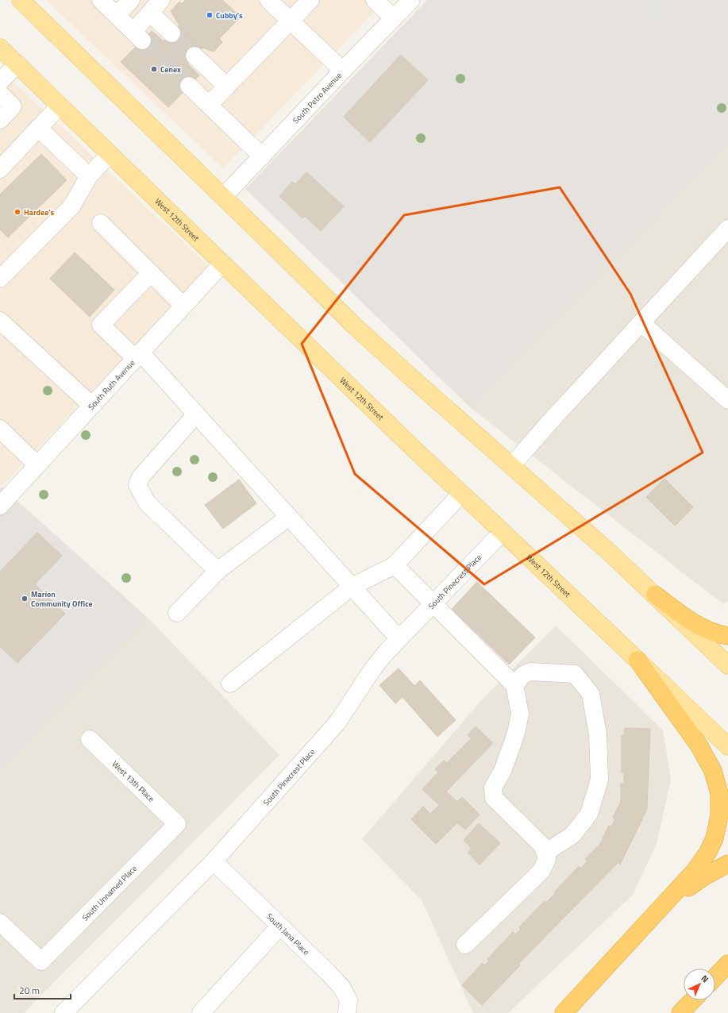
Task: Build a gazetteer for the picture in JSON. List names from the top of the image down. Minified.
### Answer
{"streets":{"main road":["West 12th Street"],"street":["South Petro Avenue","South Ruth Avenue","South Pinecrest Place","West 13th Place","South Unnamed Place","South Jana Place"]},"crossings":[["West 12th Street","South Ruth Avenue"],["West 12th Street","South Pinecrest Place"],["South Pinecrest Place","South Jana Place"],["West 13th Place","South Unnamed Place"]],"places":["Cubby's","Cenex","Hardee's","Marion Community Office"],"scale_bar":"20 m","north":"top right"}
